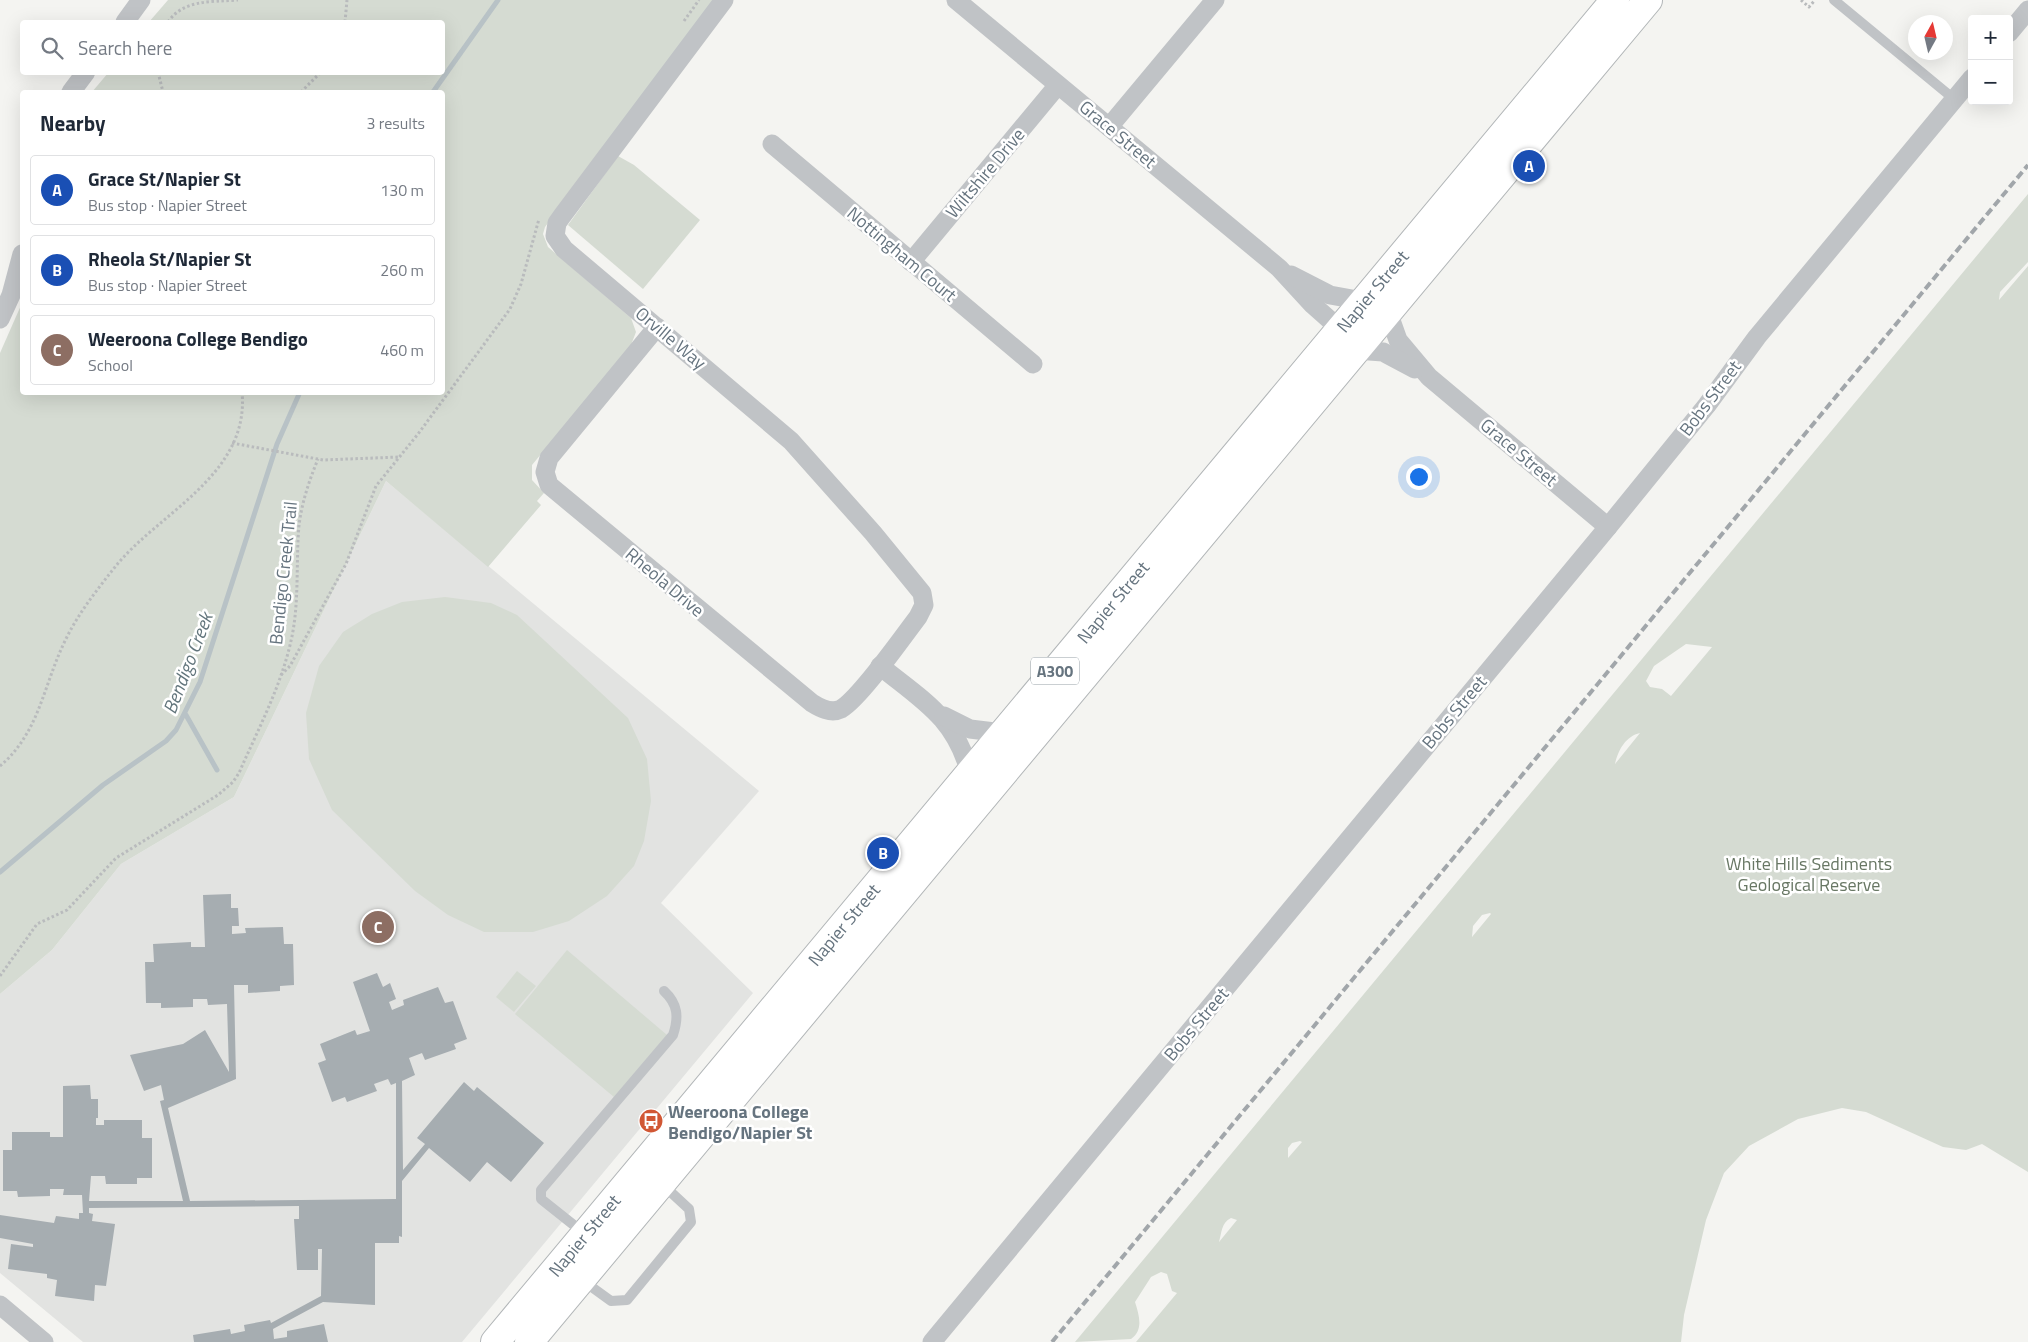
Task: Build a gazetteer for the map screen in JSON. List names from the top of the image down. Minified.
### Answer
{"streets":{"highway":["Napier Street","A300"],"street":["Grace Street","Wiltshire Drive","Nottingham Court","Orville Way","Bobs Street","Rheola Drive"],"path":["Bendigo Creek Trail"]},"crossings":[["Grace Street","Wiltshire Drive"],["Grace Street","Napier Street"],["Grace Street","Bobs Street"],["Wiltshire Drive","Nottingham Court"],["Orville Way","Rheola Drive"]],"water":["Bendigo Creek"],"parks":["White Hills Sediments Geological Reserve"],"places":{"bus stop":["Weeroona College Bendigo/Napier St"]},"north":"top","page":{"map_buttons":["+","−"],"search":"Search here","heading":["Nearby","3 results"],"pins":["A","B","C"],"list":[{"mark":"A","name":"Grace St/Napier St","note":"Bus stop · Napier Street","value":"130 m"},{"mark":"B","name":"Rheola St/Napier St","note":"Bus stop · Napier Street","value":"260 m"},{"mark":"C","name":"Weeroona College Bendigo","note":"School","value":"460 m"}]}}
